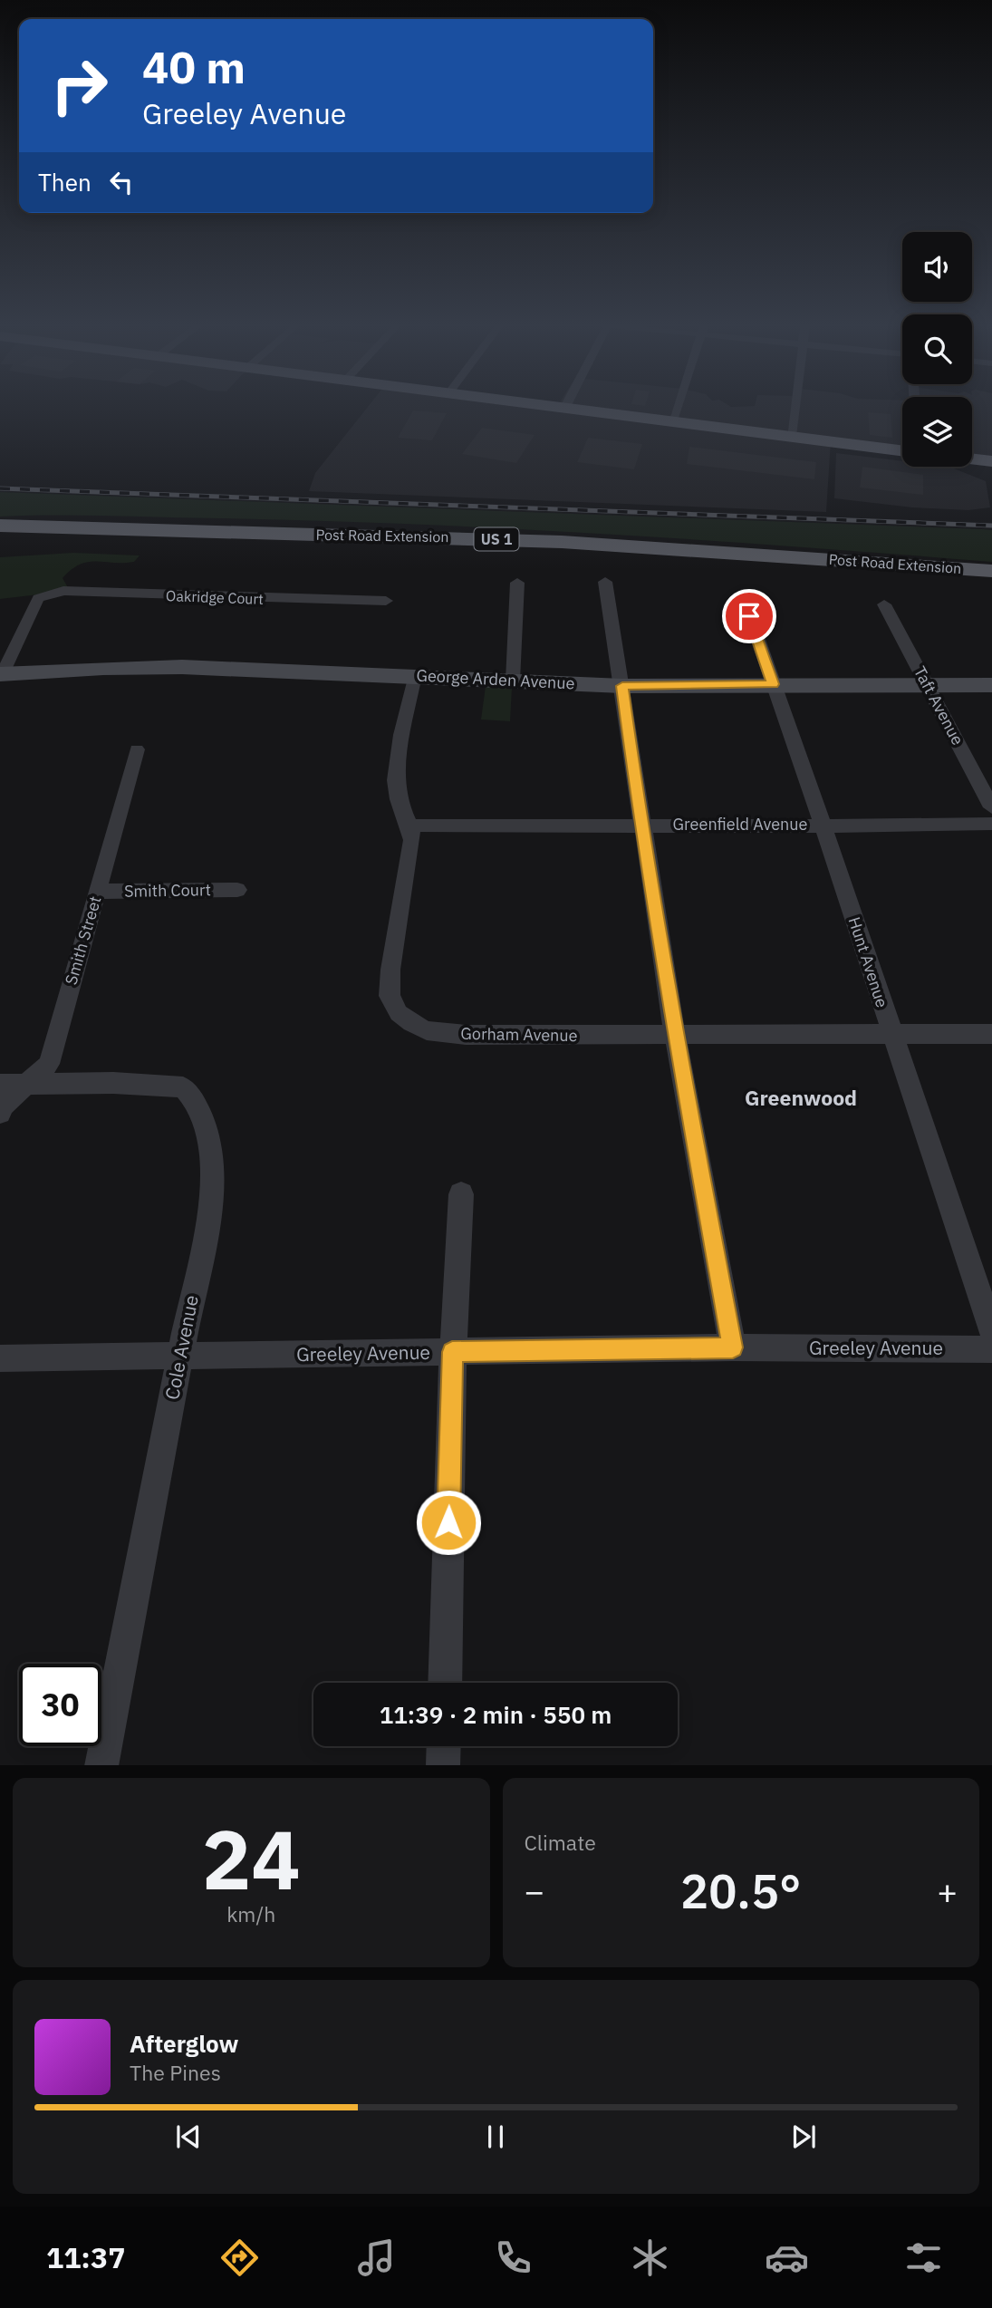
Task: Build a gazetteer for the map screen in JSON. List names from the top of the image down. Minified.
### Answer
{"streets":{"main road":["Post Road Extension","US 1"],"street":["Oakridge Court","George Arden Avenue","Taft Avenue","Greenfield Avenue","Smith Court","Smith Street","Hunt Avenue","Gorham Avenue","Cole Avenue","Greeley Avenue"]},"crossings":[["Oakridge Court","George Arden Avenue"],["George Arden Avenue","Taft Avenue"],["George Arden Avenue","Hunt Avenue"],["George Arden Avenue","Gorham Avenue"],["Greenfield Avenue","Hunt Avenue"],["Greenfield Avenue","Gorham Avenue"],["Smith Court","Smith Street"],["Smith Street","Cole Avenue"],["Hunt Avenue","Gorham Avenue"],["Cole Avenue","Greeley Avenue"]],"districts":["Greenwood"],"page":{"turn":["40 m","Greeley Avenue"],"then":"Then","limit":"30","trip":"11:39 · 2 min · 550 m","tile":[["24","km/h"],"Climate"],"heat":["−","20.5°","+"],"song":["Afterglow","The Pines"],"tabs":"11:37"}}
